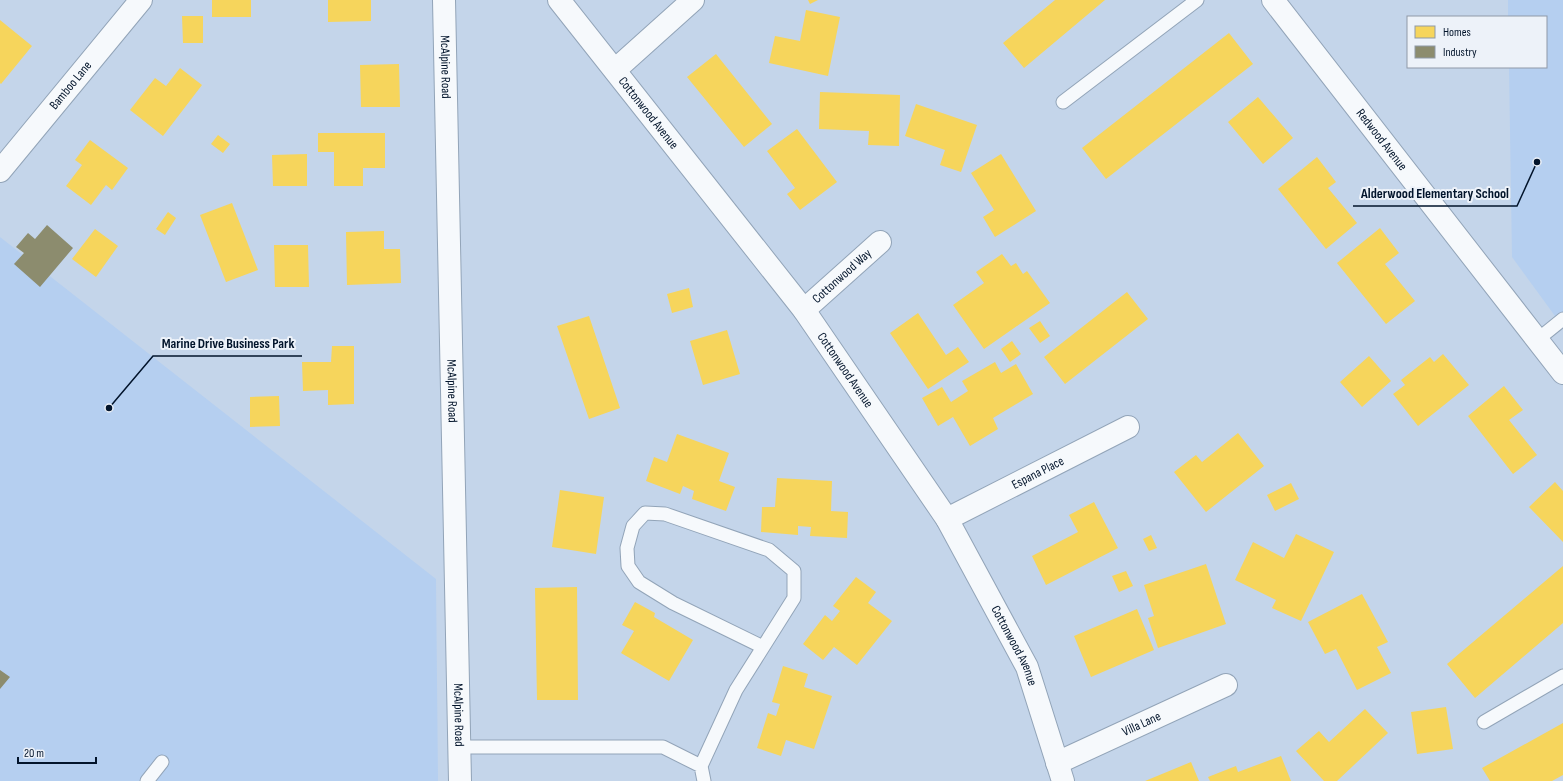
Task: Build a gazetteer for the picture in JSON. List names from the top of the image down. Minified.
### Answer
{"streets":{"street":["McAlpine Road","Bamboo Lane","Cottonwood Avenue","Redwood Avenue","Cottonwood Way","Espana Place","Villa Lane"]},"crossings":[["Cottonwood Avenue","Cottonwood Way"],["Cottonwood Avenue","Espana Place"],["Cottonwood Avenue","Villa Lane"]],"places":["Alderwood Elementary School","Marine Drive Business Park"],"legend":["Homes","Industry"],"scale_bar":"20 m"}
